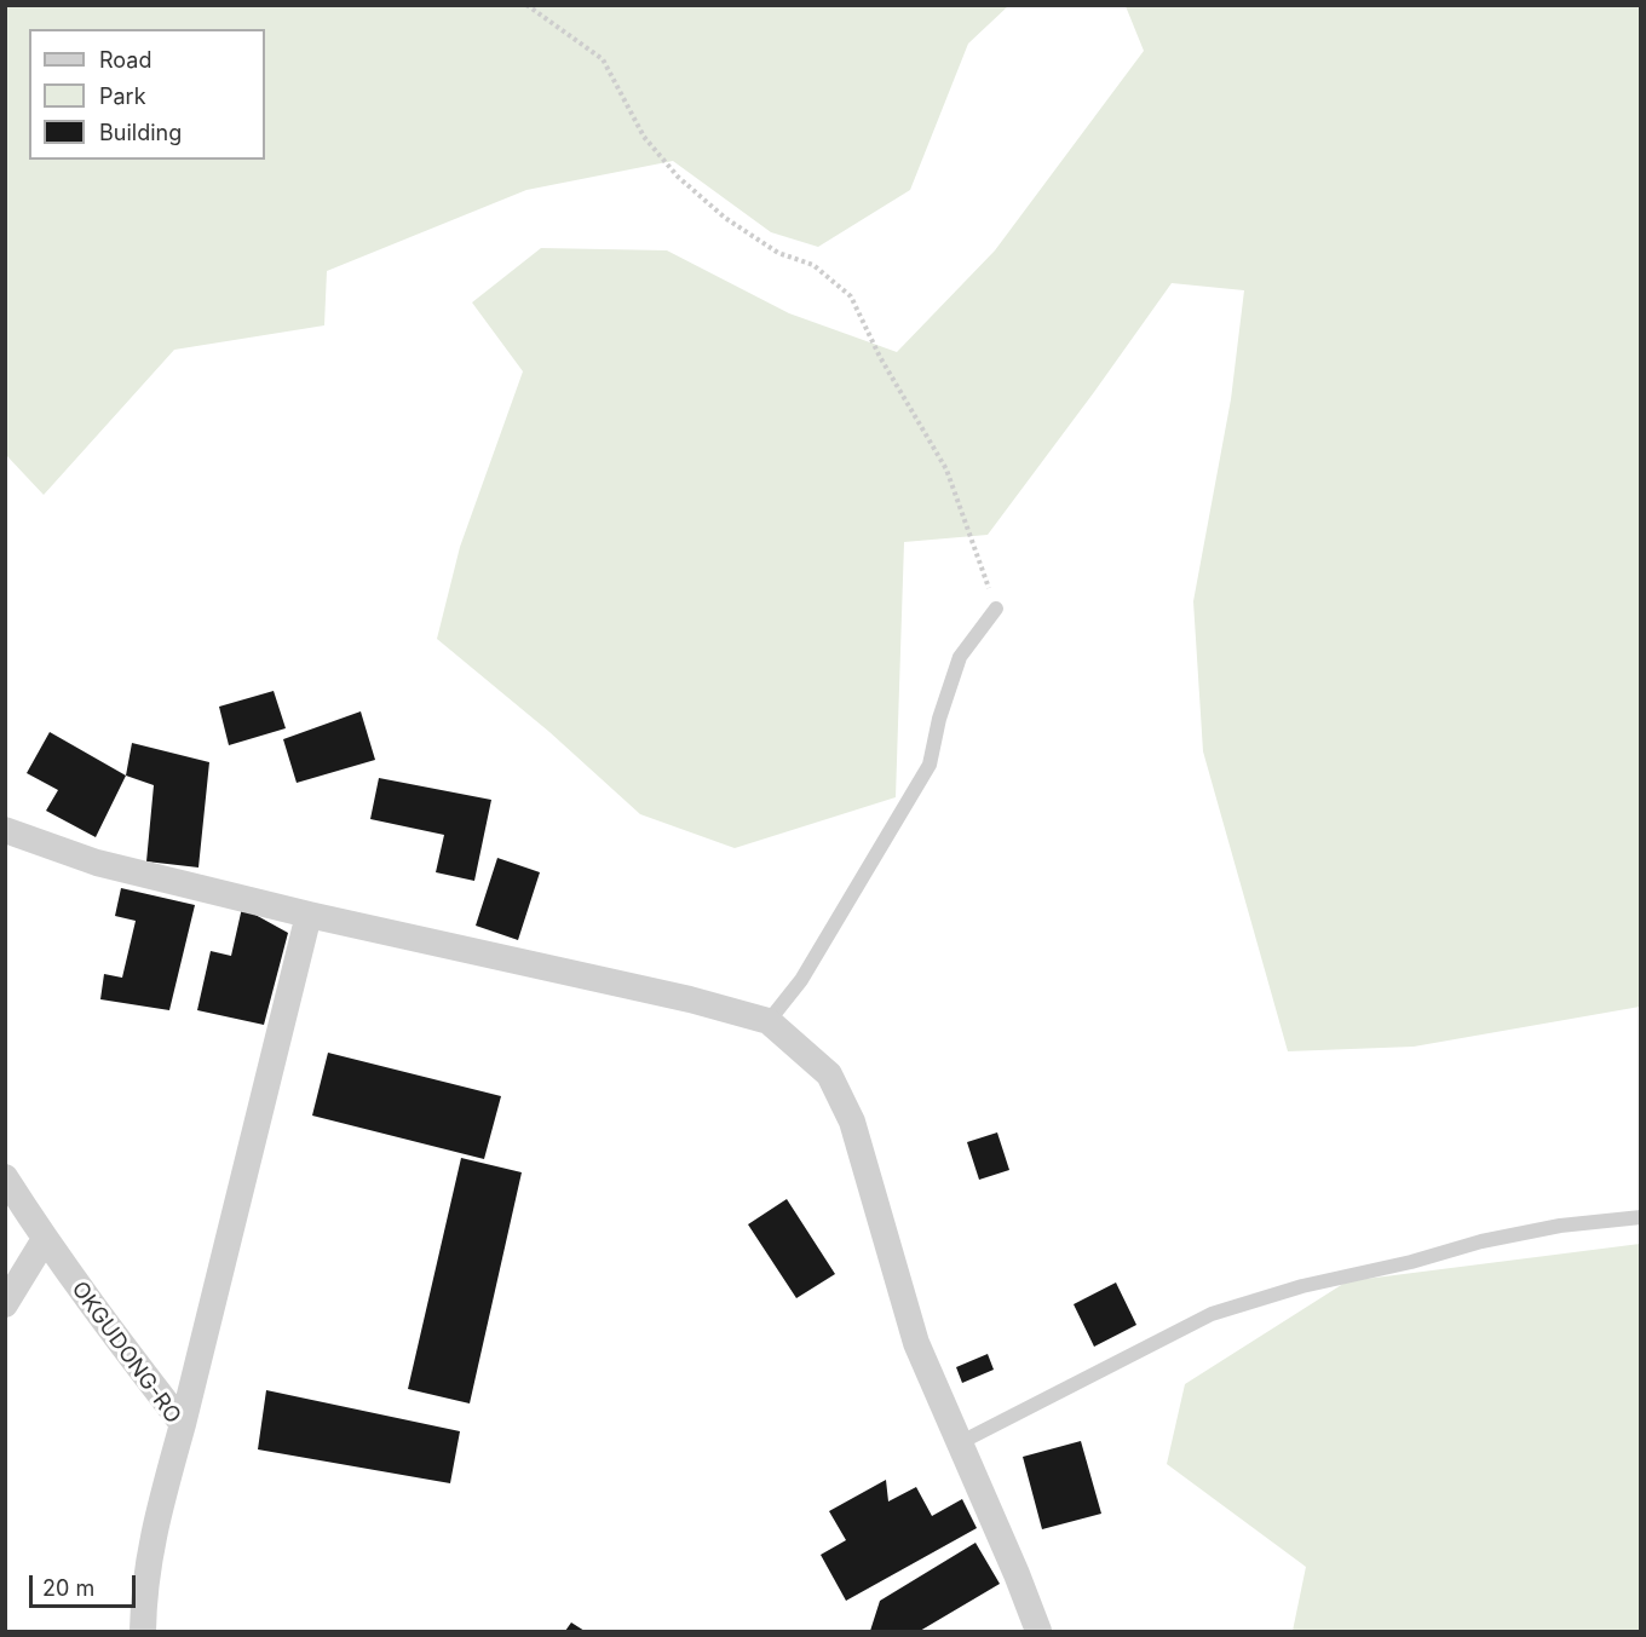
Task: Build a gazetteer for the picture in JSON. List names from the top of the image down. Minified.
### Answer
{"streets":{"street":["OKGUDONG-RO"]},"legend":["Road","Park","Building"],"scale_bar":"20 m"}
